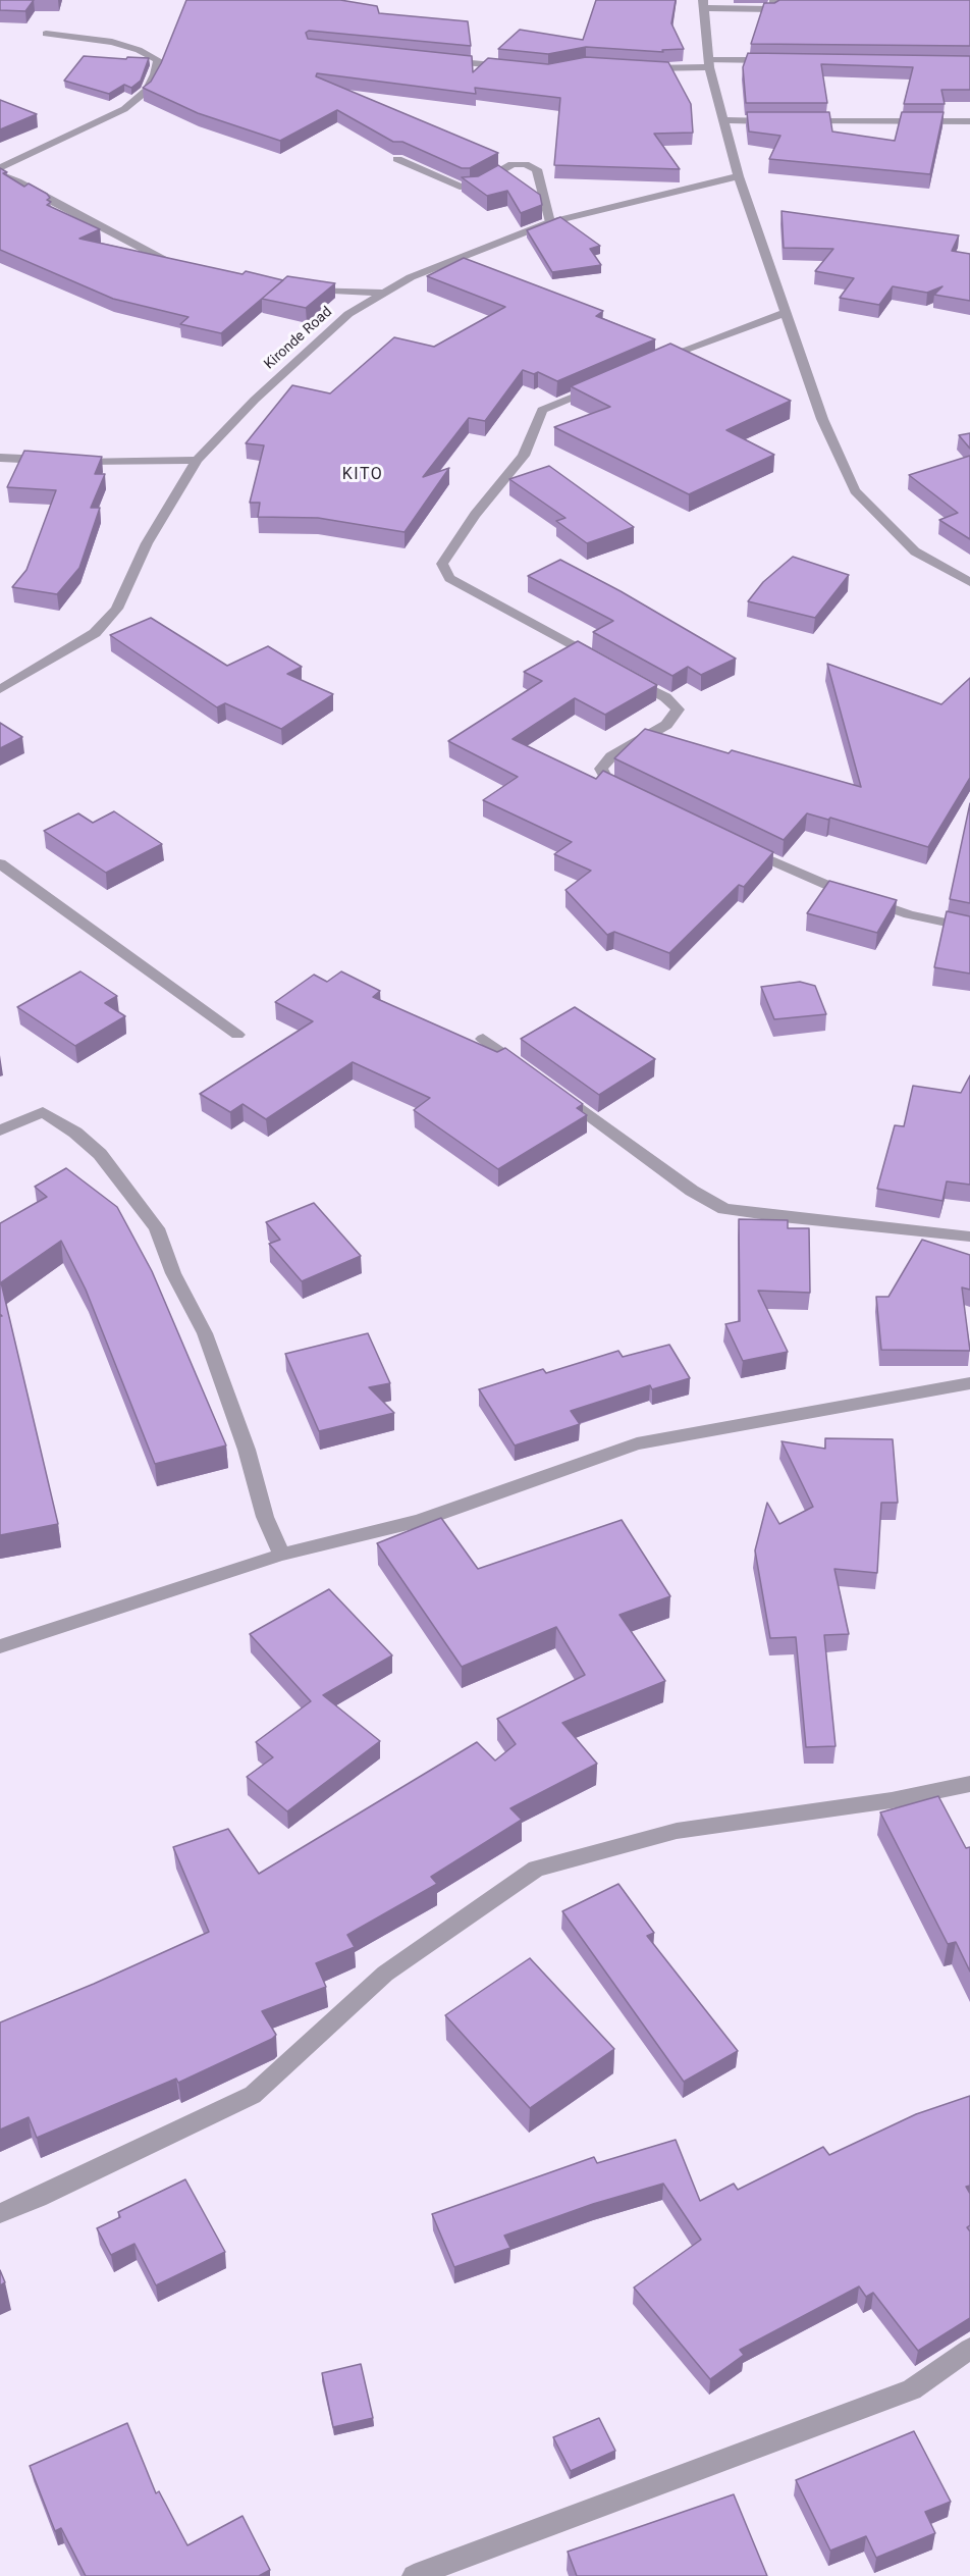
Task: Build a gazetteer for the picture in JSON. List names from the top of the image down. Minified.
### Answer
{"streets":{"street":["Kironde Road"]},"districts":["KITO"]}
